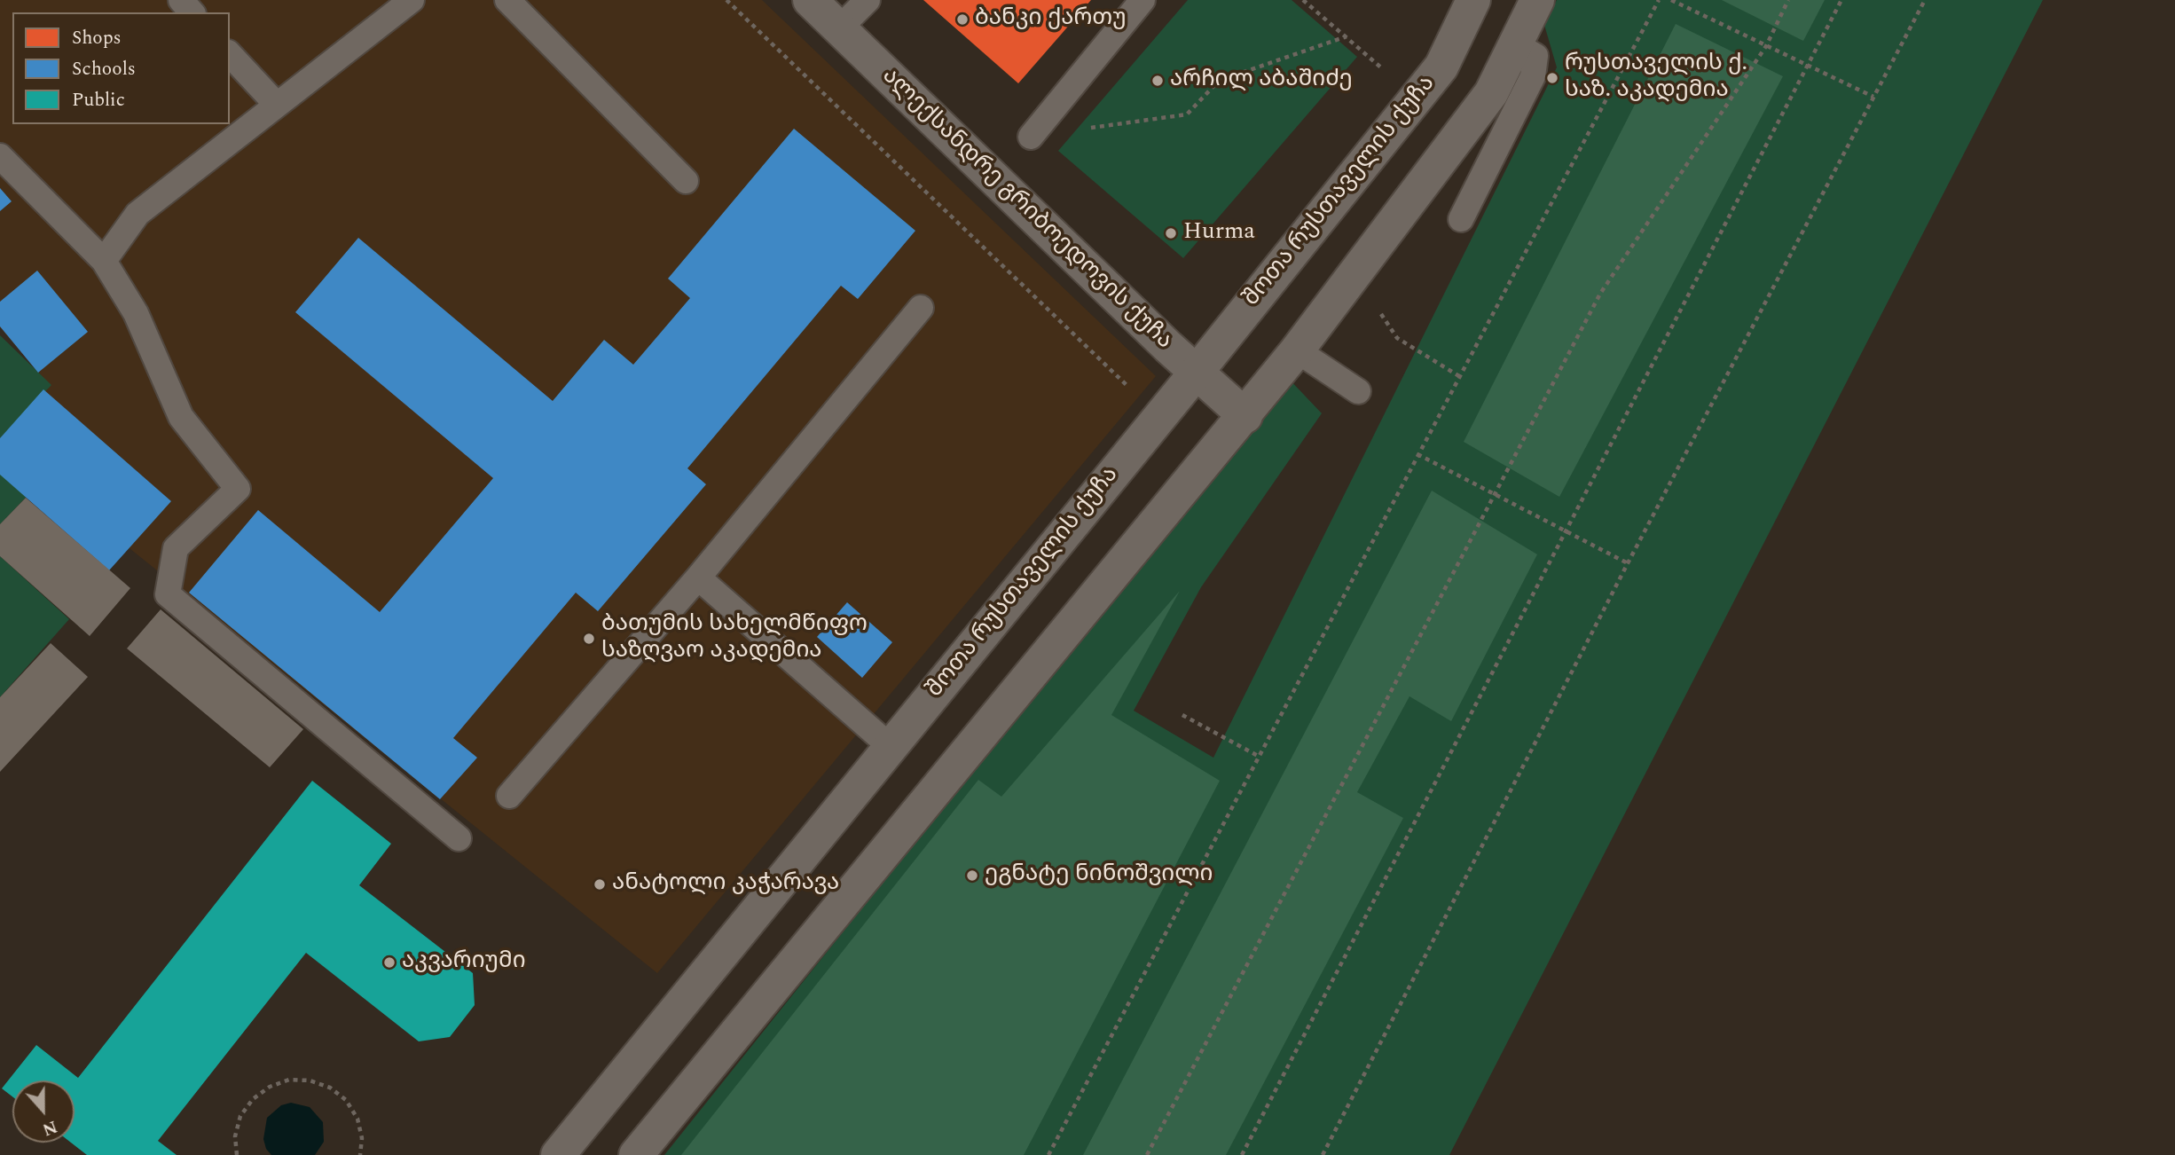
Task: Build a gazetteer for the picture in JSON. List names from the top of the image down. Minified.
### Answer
{"streets":{"main road":["შოთა რუსთაველის ქუჩა","ალექსანდრე გრიბოედოვის ქუჩა"]},"crossings":[["შოთა რუსთაველის ქუჩა","ალექსანდრე გრიბოედოვის ქუჩა"]],"places":["ბანკი ქართუ","რუსთაველის ქ. საზ. აკადემია","არჩილ აბაშიძე","Hurma","ბათუმის სახელმწიფო საზღვაო აკადემია","ეგნატე ნინოშვილი","ანატოლი კაჭარავა","აკვარიუმი"],"legend":["Shops","Schools","Public"],"north":"bottom"}
